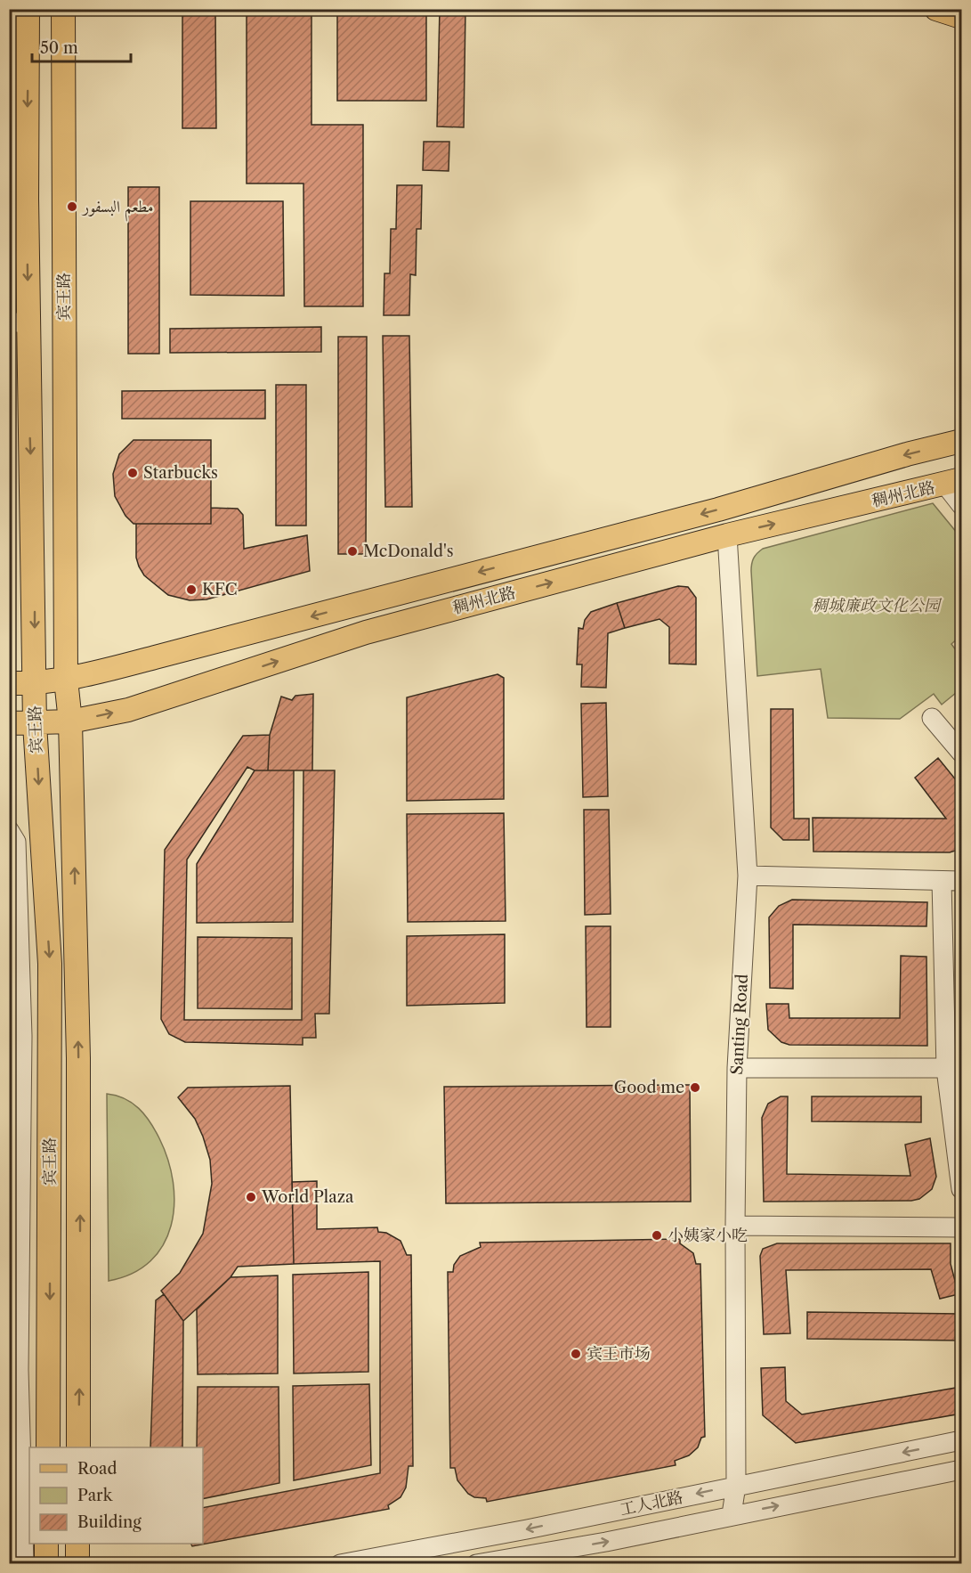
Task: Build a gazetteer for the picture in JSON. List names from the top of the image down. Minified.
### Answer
{"streets":{"main road":["宾王路","稠州北路"],"street":["Santing Road","工人北路"]},"crossings":[["宾王路","稠州北路"],["稠州北路","Santing Road"],["Santing Road","工人北路"]],"parks":["稠城廉政文化公园"],"places":["مطعم البسفور","Starbucks","McDonald's","KFC","Good me","World Plaza","小姨家小吃","宾王市场"],"legend":["Road","Park","Building"],"scale_bar":"50 m"}
